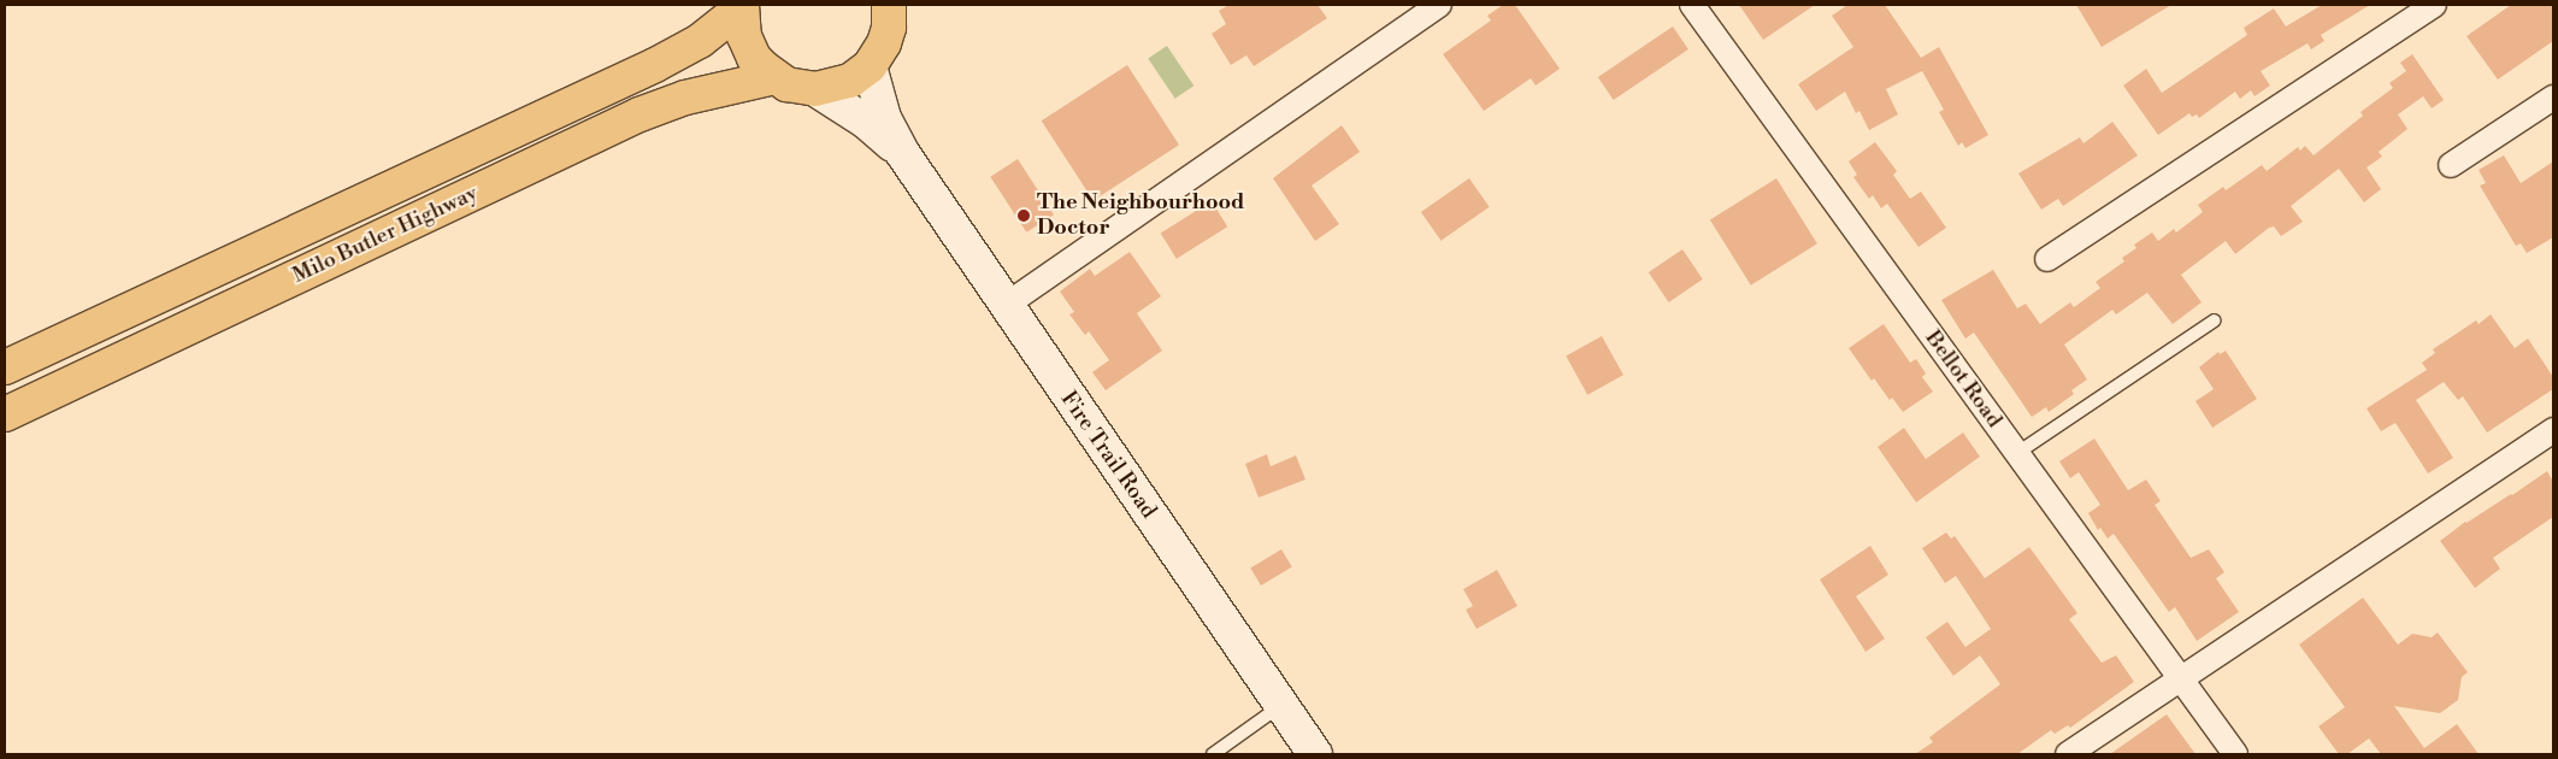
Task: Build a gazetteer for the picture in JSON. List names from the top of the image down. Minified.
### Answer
{"streets":{"main road":["Milo Butler Highway","Fire Trail Road"],"street":["Bellot Road"]},"places":["The Neighbourhood Doctor"]}
